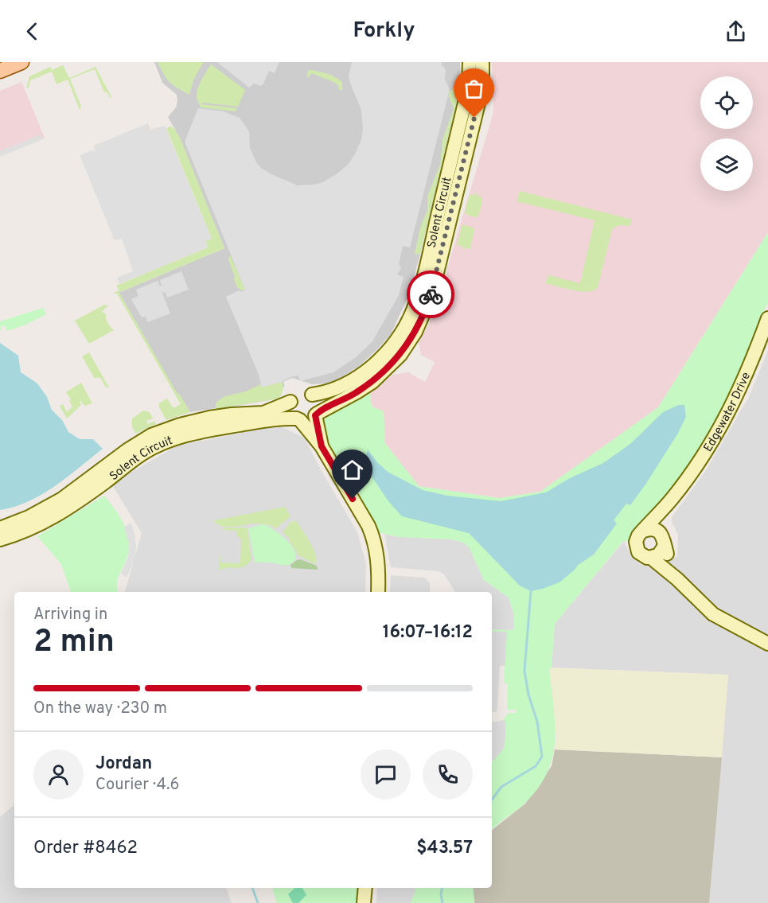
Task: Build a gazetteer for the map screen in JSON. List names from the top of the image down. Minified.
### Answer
{"streets":{"street":["Solent Circuit","Edgewater Drive"]},"page":{"header":"Forkly","heading":["2 min","Arriving in","16:07–16:12"],"panel":["Jordan","Courier · 4.6","Order #8462","$43.57"],"bar":"On the way · 230 m"}}
